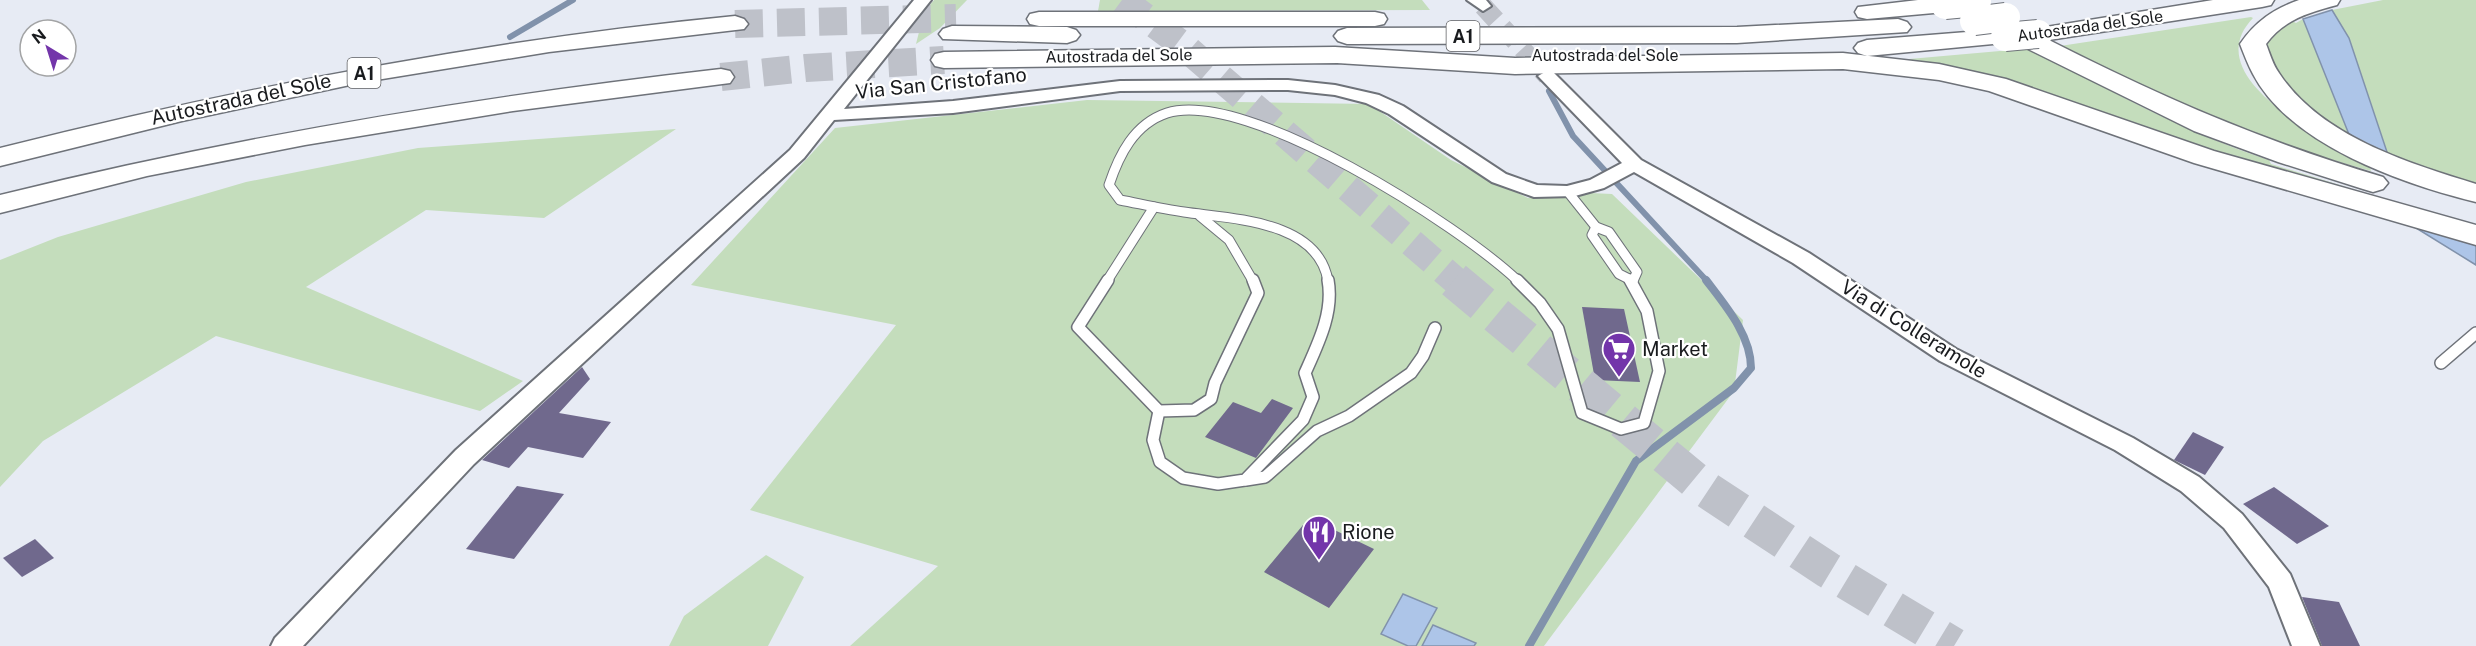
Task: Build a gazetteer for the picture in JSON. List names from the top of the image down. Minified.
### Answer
{"streets":{"highway":["Autostrada del Sole","A1"],"street":["Via San Cristofano","Via di Colleramole"]},"crossings":[["Via San Cristofano","Via di Colleramole"]],"places":{"supermarket":["Market"],"restaurant":["Rione"]},"north":"top left"}
